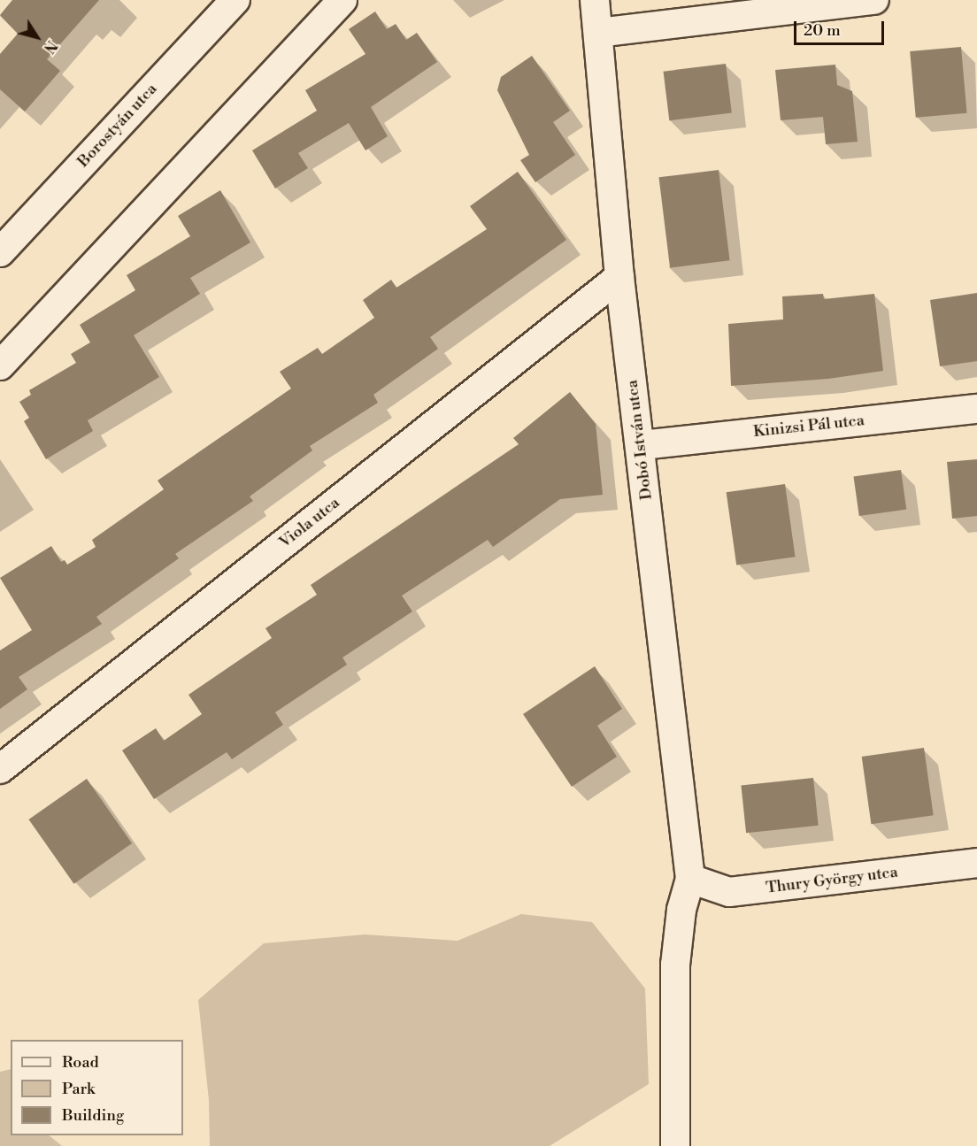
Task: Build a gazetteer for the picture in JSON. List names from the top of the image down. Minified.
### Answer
{"streets":{"street":["Borostyán utca","Kinizsi Pál utca","Dobó István utca","Viola utca","Thury György utca"]},"crossings":[["Kinizsi Pál utca","Dobó István utca"],["Dobó István utca","Viola utca"],["Dobó István utca","Thury György utca"]],"legend":["Road","Park","Building"],"scale_bar":"20 m","north":"bottom right"}
